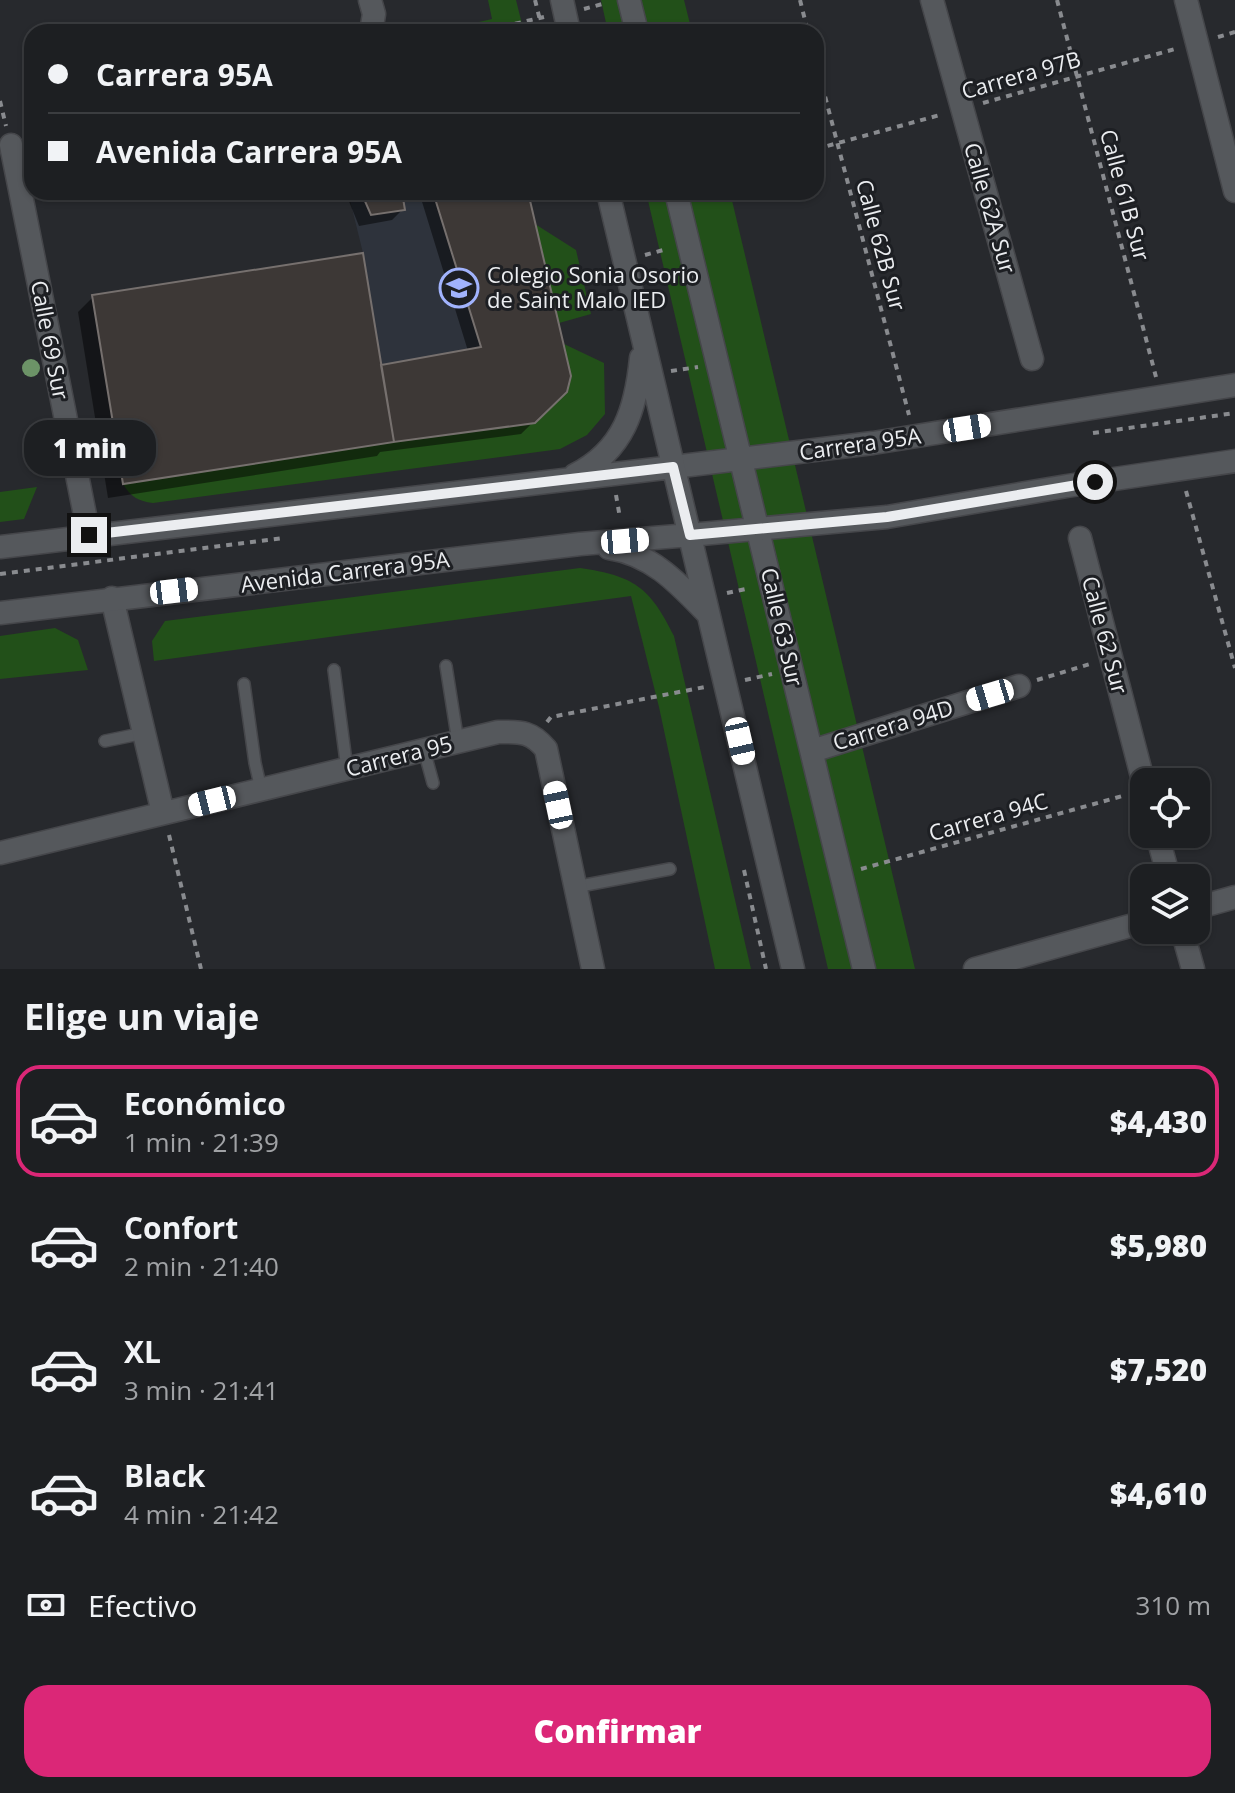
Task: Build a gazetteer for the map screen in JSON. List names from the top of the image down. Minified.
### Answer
{"streets":{"street":["Calle 62A Sur","Calle 69 Sur","Carrera 95A","Avenida Carrera 95A","Calle 63 Sur","Calle 62 Sur","Carrera 94D","Carrera 95"],"path":["Carrera 97B","Calle 61B Sur","Calle 62B Sur","Carrera 94C"]},"crossings":[["Carrera 97B","Calle 61B Sur"],["Carrera 97B","Calle 62A Sur"],["Carrera 97B","Calle 62B Sur"],["Calle 61B Sur","Carrera 95A"],["Calle 62B Sur","Carrera 95A"],["Carrera 95A","Calle 63 Sur"],["Calle 63 Sur","Carrera 94D"],["Calle 63 Sur","Carrera 94C"]],"places":{"school or university":["Colegio Sonia Osorio de Saint Malo IED"]},"page":{"banner":["Carrera 95A","Avenida Carrera 95A"],"bubble":"1 min","heading":"Elige un viaje","list":[{"name":"Económico","note":"1 min · 21:39","value":"$4,430"},{"name":"Confort","note":"2 min · 21:40","value":"$5,980"},{"name":"XL","note":"3 min · 21:41","value":"$7,520"},{"name":"Black","note":"4 min · 21:42","value":"$4,610"}],"pay":["Efectivo","310 m"],"buttons":"Confirmar"}}
